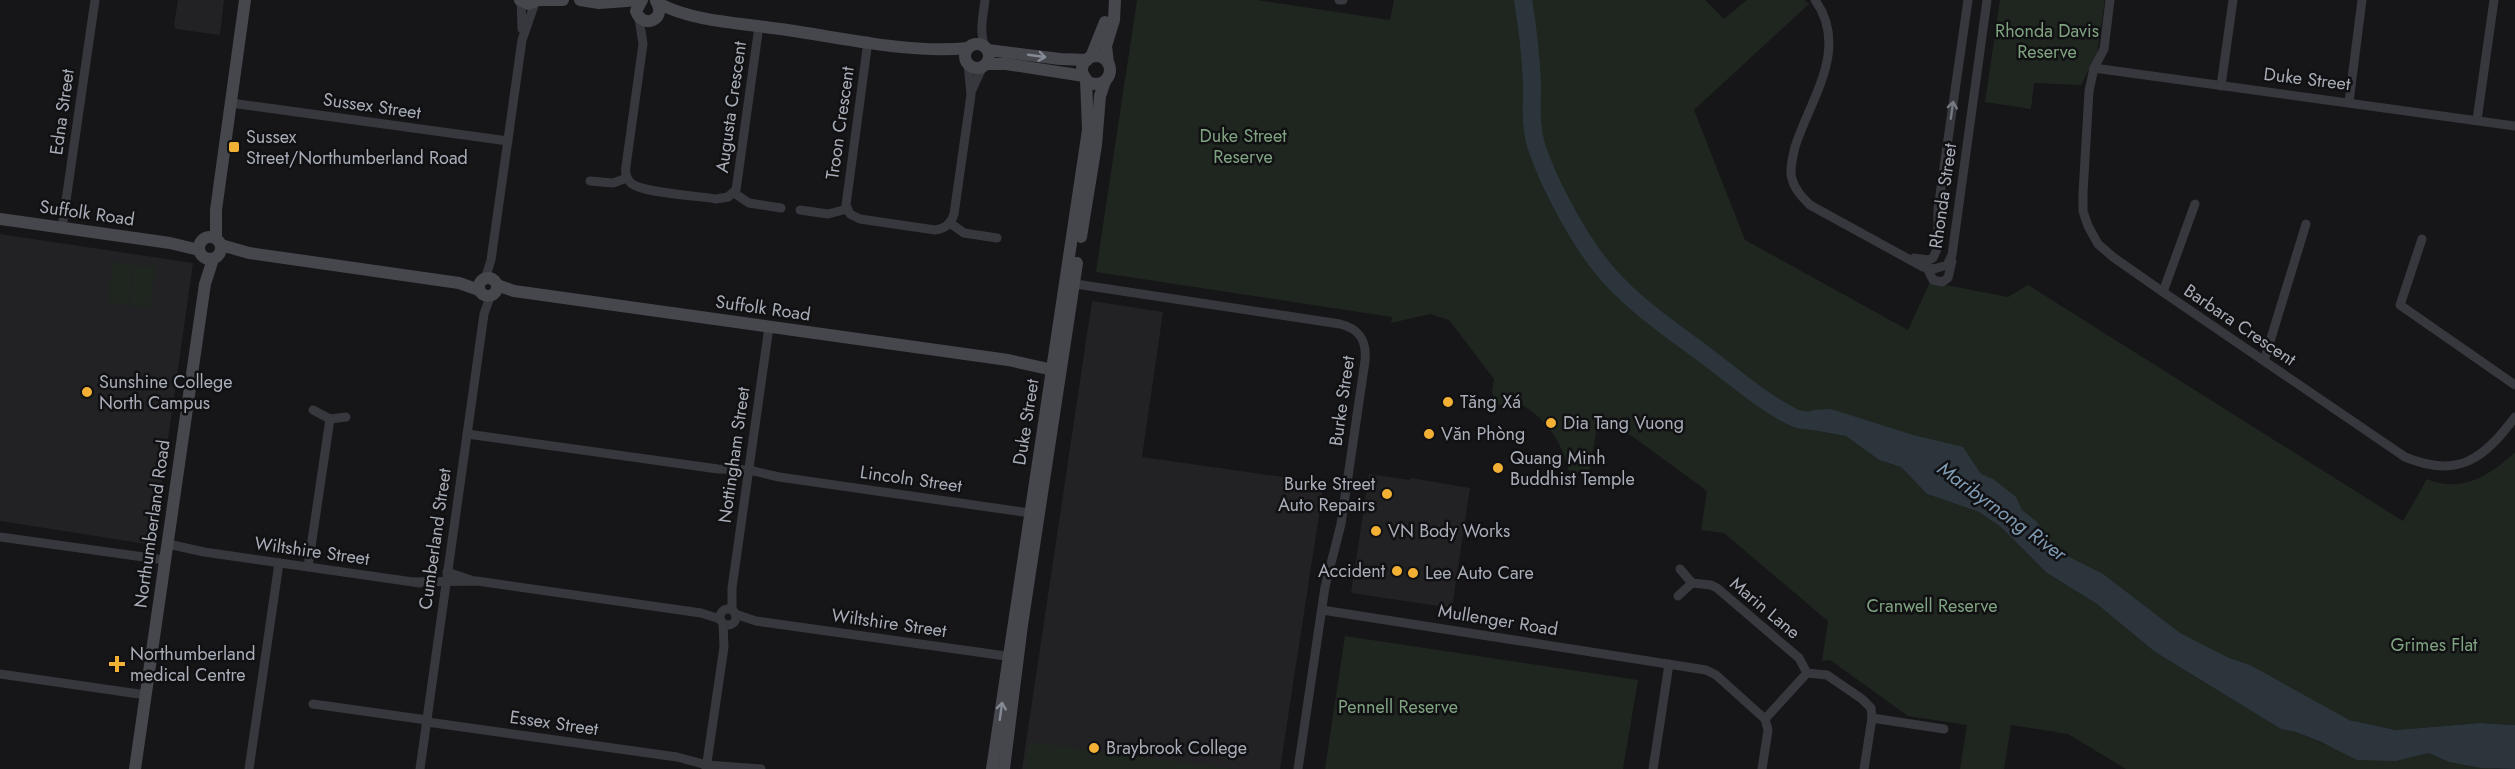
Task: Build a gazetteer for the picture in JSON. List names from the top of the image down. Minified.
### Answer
{"streets":{"street":["Duke Street","Sussex Street","Augusta Crescent","Edna Street","Troon Crescent","Rhonda Street","Suffolk Road","Barbara Crescent","Burke Street","Nottingham Street","Lincoln Street","Northumberland Road","Cumberland Street","Wiltshire Street","Marin Lane","Mullenger Road","Essex Street"]},"crossings":[["Duke Street","Suffolk Road"],["Duke Street","Barbara Crescent"],["Duke Street","Burke Street"],["Duke Street","Lincoln Street"],["Duke Street","Wiltshire Street"],["Sussex Street","Northumberland Road"],["Sussex Street","Cumberland Street"],["Edna Street","Suffolk Road"],["Suffolk Road","Nottingham Street"],["Suffolk Road","Northumberland Road"],["Suffolk Road","Cumberland Street"],["Burke Street","Mullenger Road"],["Nottingham Street","Lincoln Street"],["Nottingham Street","Wiltshire Street"],["Nottingham Street","Essex Street"],["Lincoln Street","Cumberland Street"],["Northumberland Road","Wiltshire Street"],["Cumberland Street","Wiltshire Street"],["Cumberland Street","Essex Street"]],"one_way":["Rhonda Street"],"water":["Maribyrnong River"],"parks":["Rhonda Davis Reserve","Duke Street Reserve","Cranwell Reserve","Grimes Flat","Pennell Reserve"],"places":{"transit":["Sussex Street/Northumberland Road"],"other":["Sunshine College North Campus","Tăng Xá","Dia Tang Vuong","Văn Phòng","Quang Minh Buddhist Temple","Burke Street Auto Repairs","VN Body Works","Accident","Lee Auto Care","Braybrook College"],"health":["Northumberland medical Centre"]}}
